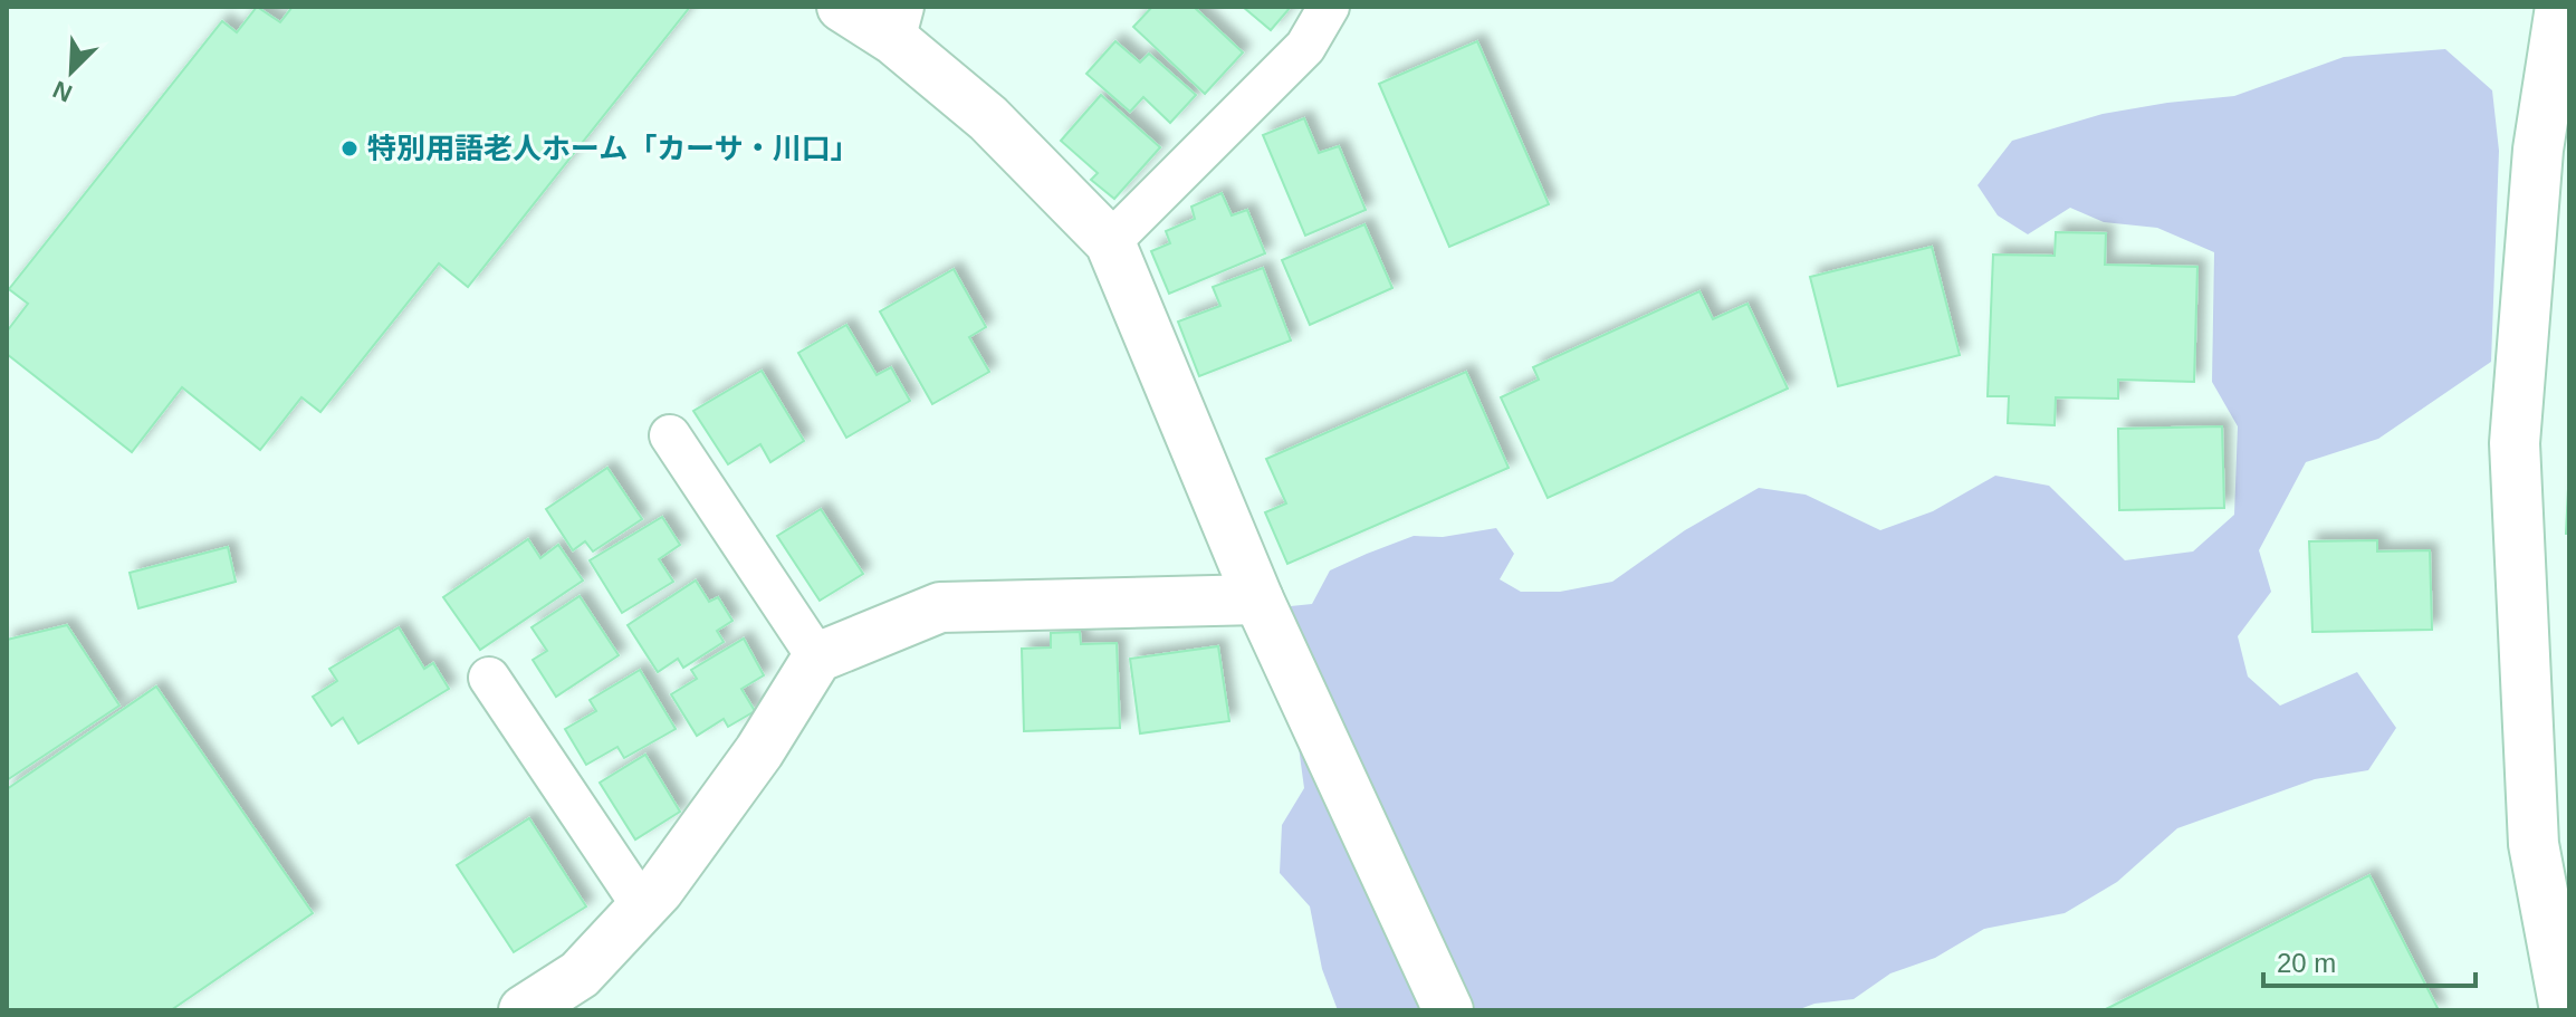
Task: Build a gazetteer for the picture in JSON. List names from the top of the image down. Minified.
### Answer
{"places":["特別用語老人ホーム「カーサ・川口」"],"scale_bar":"20 m","north":"bottom left"}
